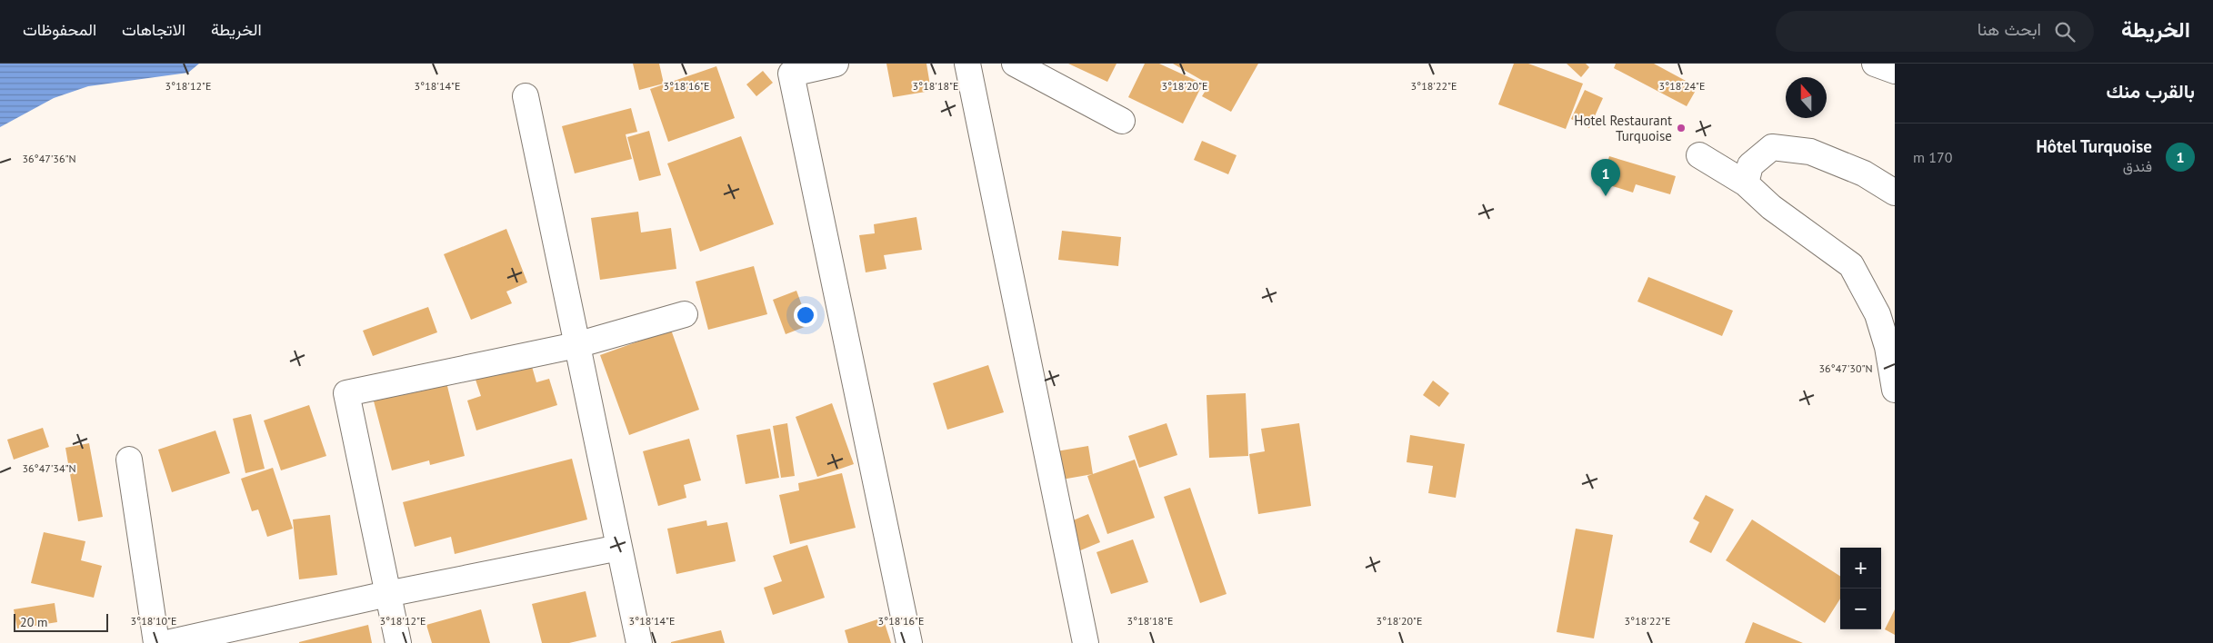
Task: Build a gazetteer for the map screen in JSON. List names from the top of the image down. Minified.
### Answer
{"places":["Hotel Restaurant Turquoise"],"scale_bar":"20 m","north":"top","page":{"header":"الخريطة","search":"ابحث هنا","nav":["الخريطة","الاتجاهات","المحفوظات"],"heading":"بالقرب منك","list":[{"mark":"1","name":"Hôtel Turquoise","note":"فندق","value":"170 m"}],"pins":"1","map_buttons":["+","−"],"scale":"20 m"},"coordinates":["3°18'24\"E","3°18'12\"E","3°18'14\"E","3°18'16\"E","3°18'18\"E","3°18'20\"E","3°18'22\"E","36°47'36\"N","36°47'30\"N","36°47'34\"N","3°18'10\"E"]}
